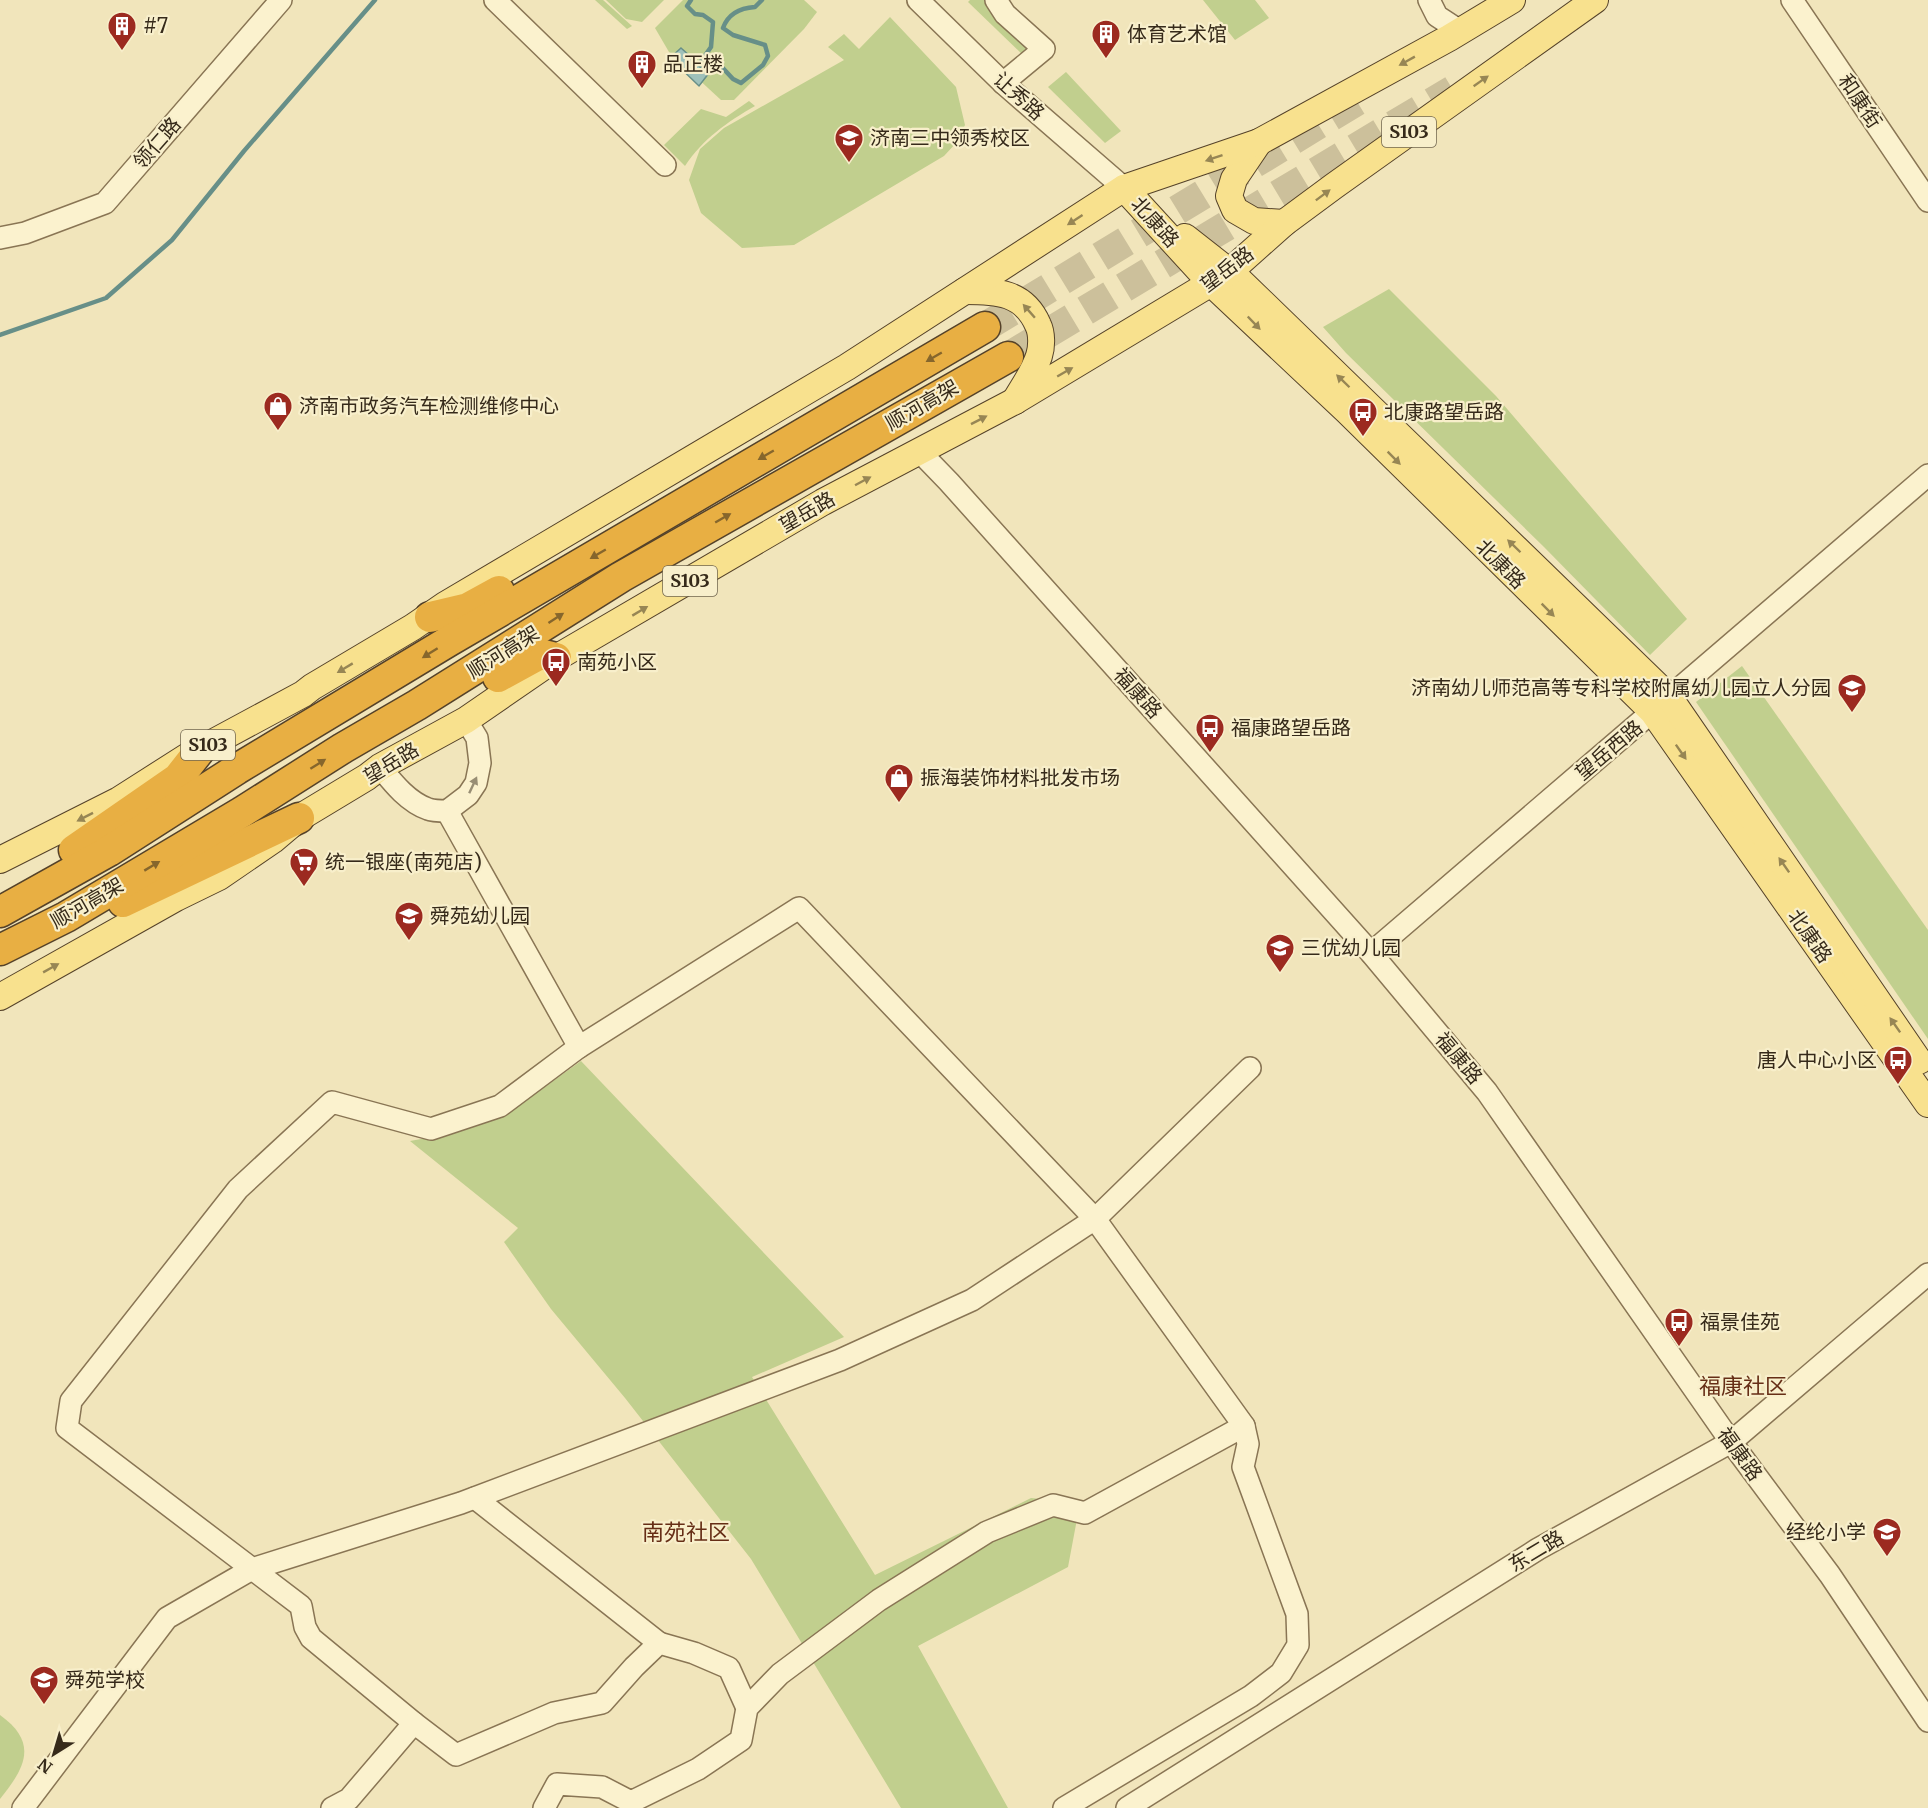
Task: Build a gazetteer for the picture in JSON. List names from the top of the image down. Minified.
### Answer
{"streets":{"highway":["顺河高架"],"main road":["S103","北康路","望岳路"],"street":["让秀路","和康街","领仁路","福康路","望岳西路","东二路"]},"crossings":[["让秀路","S103"],["让秀路","北康路"],["S103","北康路"],["北康路","望岳路"],["北康路","望岳西路"],["望岳路","福康路"],["福康路","望岳西路"],["福康路","东二路"]],"districts":["福康社区","南苑社区"],"places":{"building":["#7","体育艺术馆","品正楼"],"school or university":["济南三中领秀校区","济南幼儿师范高等专科学校附属幼儿园立人分园","舜苑幼儿园","三优幼儿园","经纶小学","舜苑学校"],"shop":["济南市政务汽车检测维修中心","振海装饰材料批发市场"],"bus stop":["北康路望岳路","南苑小区","福康路望岳路","唐人中心小区","福景佳苑"],"supermarket":["统一银座(南苑店)"]},"north":"bottom left"}
